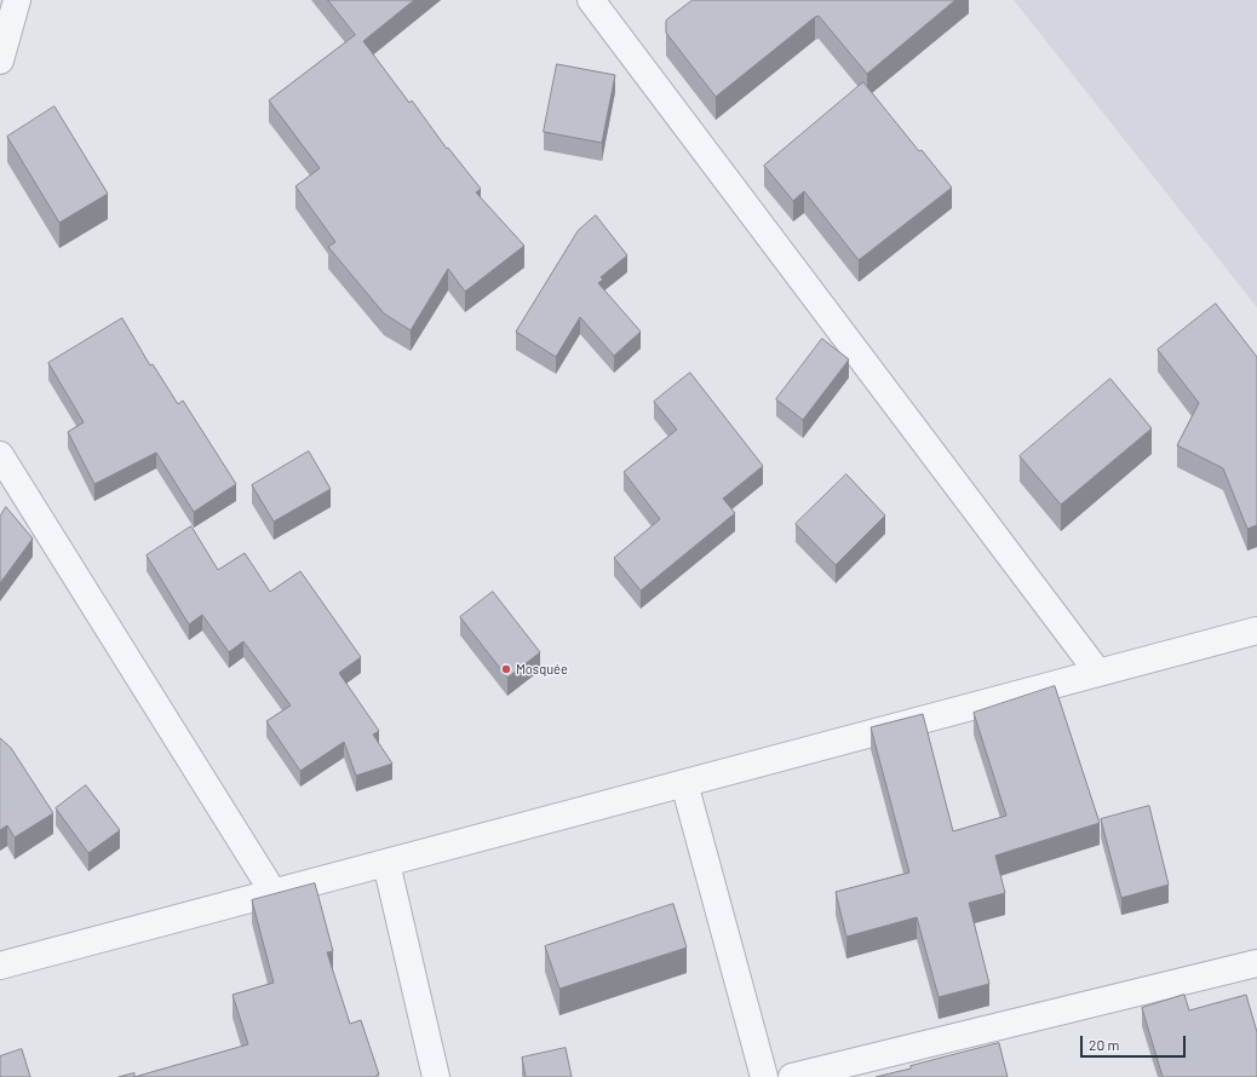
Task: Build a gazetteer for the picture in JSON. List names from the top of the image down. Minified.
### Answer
{"places":["Mosquée"],"scale_bar":"20 m"}
